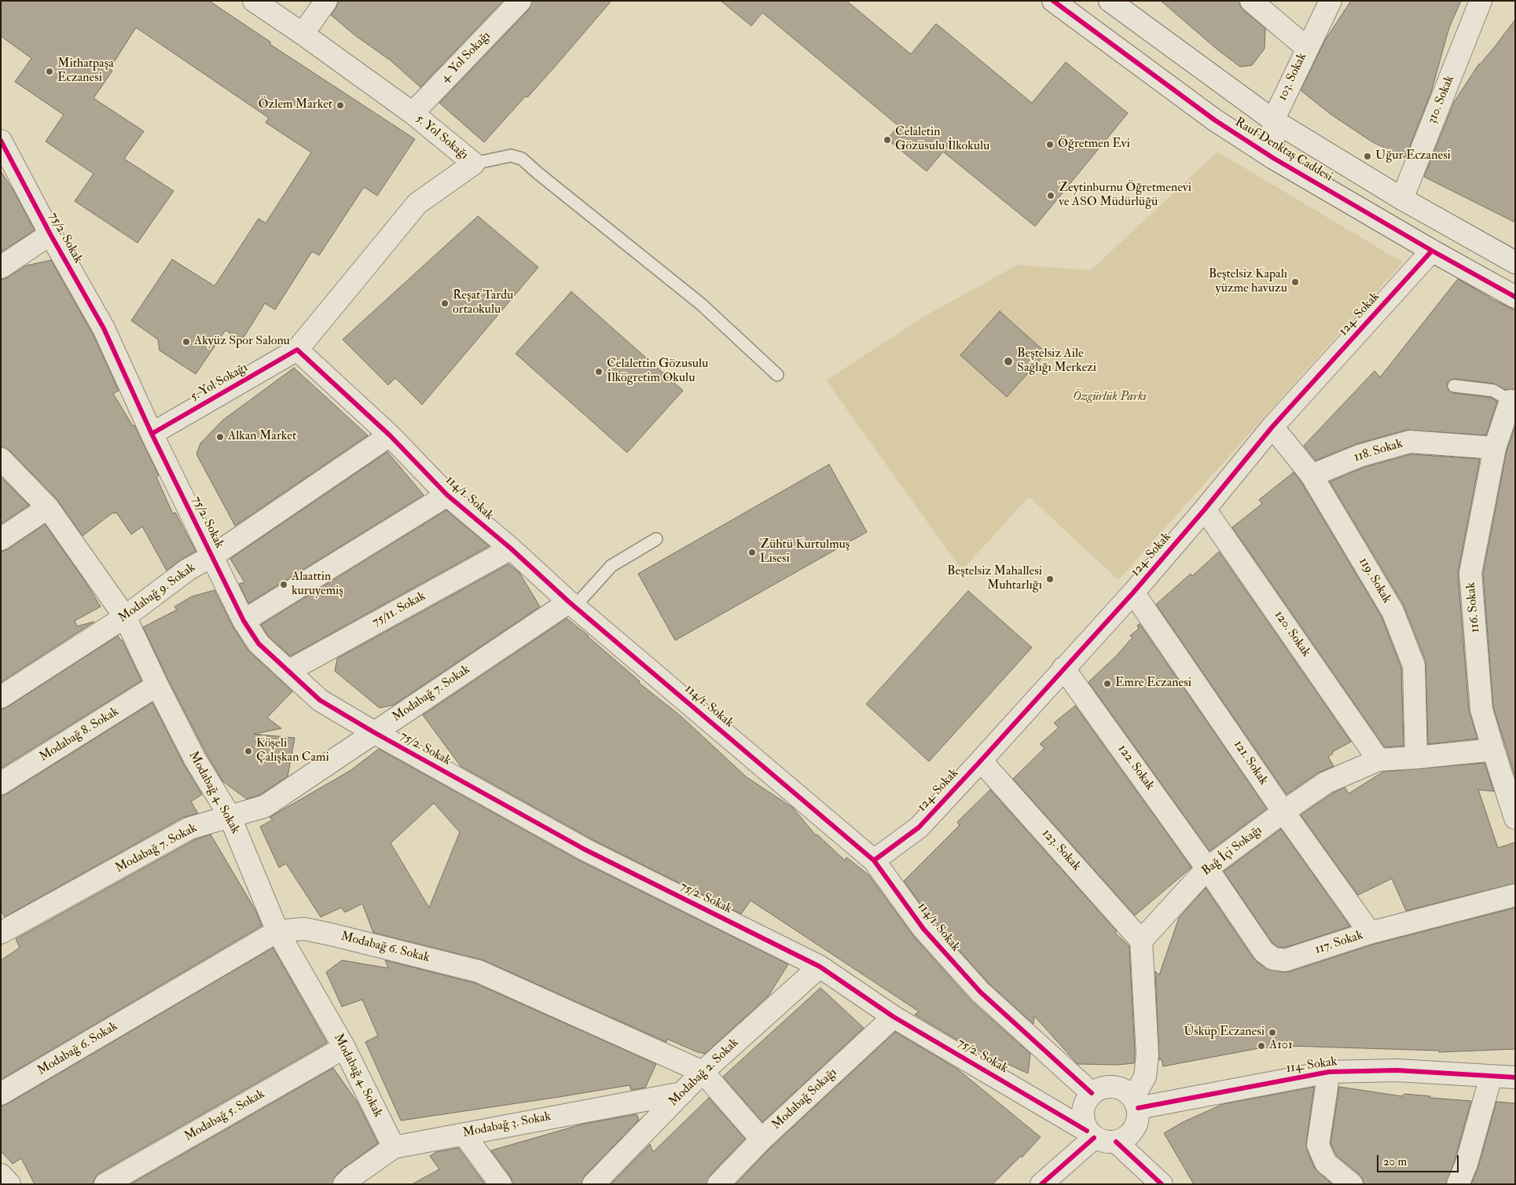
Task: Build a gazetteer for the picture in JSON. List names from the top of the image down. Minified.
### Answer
{"streets":{"street":["4. Yol Sokağı","103. Sokak","310. Sokak","5. Yol Sokağı","Rauf Denktaş Caddesi","75/2. Sokak","124. Sokak","118. Sokak","114/1. Sokak","119. Sokak","Modabağ 9. Sokak","116. Sokak","75/11. Sokak","120. Sokak","Modabağ 7. Sokak","Modabağ 8. Sokak","121. Sokak","122. Sokak","Modabağ 4. Sokak","123. Sokak","Bağ İçi Sokağı","117. Sokak","Modabağ 6. Sokak","114. Sokak","Modabağ 2. Sokak","Modabağ Sokağı","Modabağ 5. Sokak","Modabağ 3. Sokak"]},"crossings":[["4. Yol Sokağı","5. Yol Sokağı"],["103. Sokak","Rauf Denktaş Caddesi"],["310. Sokak","Rauf Denktaş Caddesi"],["5. Yol Sokağı","75/2. Sokak"],["5. Yol Sokağı","114/1. Sokak"],["Rauf Denktaş Caddesi","124. Sokak"],["75/2. Sokak","114/1. Sokak"],["75/2. Sokak","Modabağ 9. Sokak"],["75/2. Sokak","75/11. Sokak"],["75/2. Sokak","Modabağ 7. Sokak"],["75/2. Sokak","114. Sokak"],["75/2. Sokak","Modabağ 2. Sokak"],["75/2. Sokak","Modabağ Sokağı"],["124. Sokak","114/1. Sokak"],["124. Sokak","119. Sokak"],["124. Sokak","120. Sokak"],["124. Sokak","121. Sokak"],["124. Sokak","122. Sokak"],["124. Sokak","123. Sokak"],["118. Sokak","119. Sokak"],["118. Sokak","116. Sokak"],["114/1. Sokak","Modabağ 9. Sokak"],["114/1. Sokak","75/11. Sokak"],["114/1. Sokak","Modabağ 7. Sokak"],["114/1. Sokak","114. Sokak"],["119. Sokak","Bağ İçi Sokağı"],["Modabağ 9. Sokak","Modabağ 4. Sokak"],["116. Sokak","Bağ İçi Sokağı"],["120. Sokak","Bağ İçi Sokağı"],["Modabağ 7. Sokak","Modabağ 4. Sokak"],["Modabağ 8. Sokak","Modabağ 4. Sokak"],["121. Sokak","Bağ İçi Sokağı"],["121. Sokak","117. Sokak"],["122. Sokak","Bağ İçi Sokağı"],["122. Sokak","117. Sokak"],["Modabağ 4. Sokak","Modabağ 6. Sokak"],["Modabağ 4. Sokak","Modabağ 5. Sokak"],["Modabağ 4. Sokak","Modabağ 3. Sokak"],["123. Sokak","Bağ İçi Sokağı"],["Bağ İçi Sokağı","117. Sokak"],["Modabağ 6. Sokak","Modabağ 2. Sokak"],["Modabağ 6. Sokak","Modabağ Sokağı"],["Modabağ 2. Sokak","Modabağ 3. Sokak"]],"parks":["Özgürlük Parkı"],"places":["Mithatpaşa Eczanesi","Özlem Market","Celaletin Gözüsulu İlkokulu","Öğretmen Evi","Uğur Eczanesi","Zeytinburnu Öğretmenevi ve ASO Müdürlüğü","Beştelsiz Kapalı yüzme havuzu","Reşat Tardu ortaokulu","Akyüz Spor Salonu","Beştelsiz Aile Sağlığı Merkezi","Celalettin Gözusulu İlkögretim Okulu","Alkan Market","Zühtü Kurtulmuş Lisesi","Beştelsiz Mahallesi Muhtarlığı","Alaattin kuruyemiş","Emre Eczanesi","Köşeli Çalışkan Cami","Üsküp Eczanesi","A101"],"scale_bar":"20 m"}
